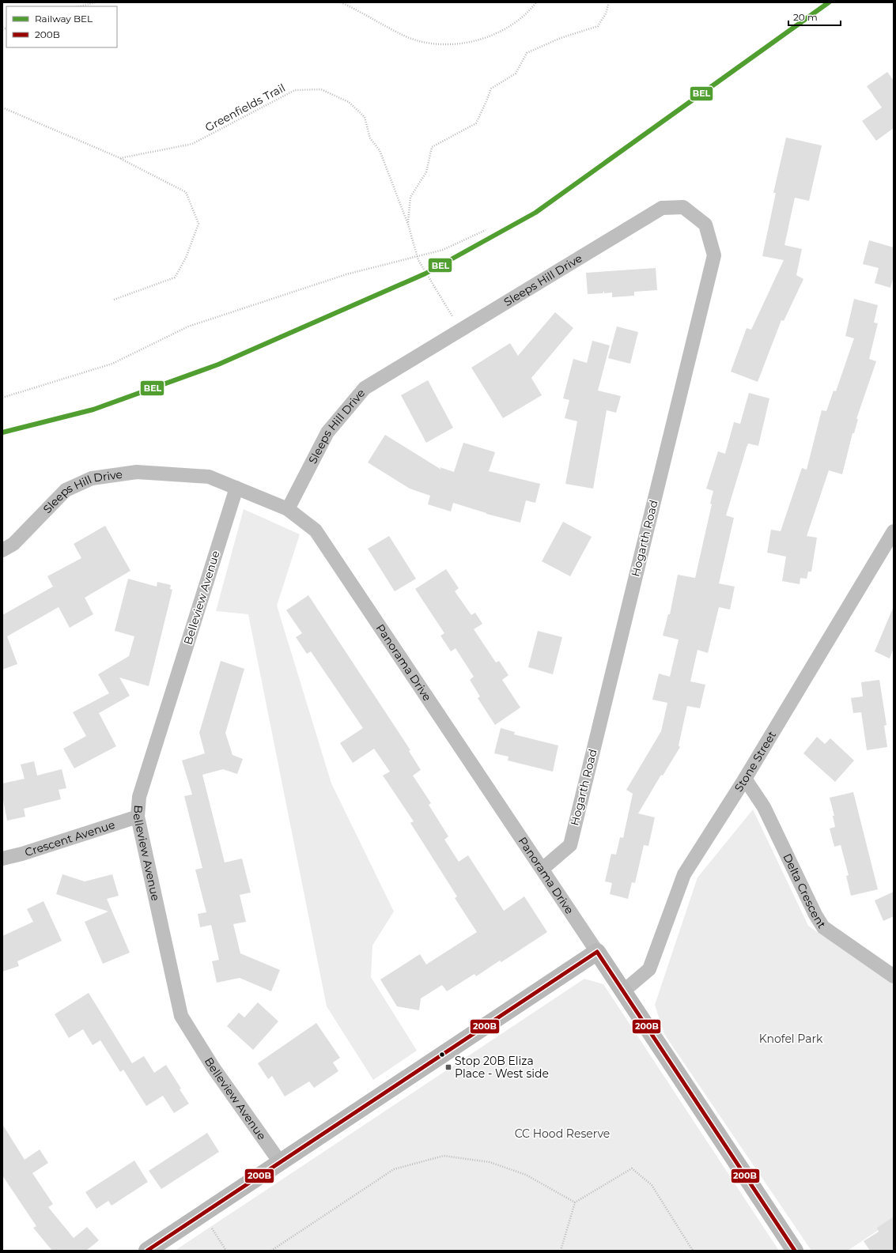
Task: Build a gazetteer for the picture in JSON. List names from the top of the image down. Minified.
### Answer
{"streets":{"street":["Sleeps Hill Drive","Hogarth Road","Belleview Avenue","Panorama Drive","Stone Street","Crescent Avenue","Delta Crescent"],"path":["Greenfields Trail"]},"crossings":[["Greenfields Trail","Sleeps Hill Drive"],["Sleeps Hill Drive","Hogarth Road"],["Sleeps Hill Drive","Belleview Avenue"],["Sleeps Hill Drive","Panorama Drive"],["Hogarth Road","Panorama Drive"],["Belleview Avenue","Crescent Avenue"],["Panorama Drive","Stone Street"],["Stone Street","Delta Crescent"]],"parks":["Knofel Park","CC Hood Reserve"],"places":{"transit":["Stop 20B Eliza Place - West side"]},"lines":["rail line BEL","transit line 200B"],"legend":["Railway BEL","200B"],"scale_bar":"20 m"}
